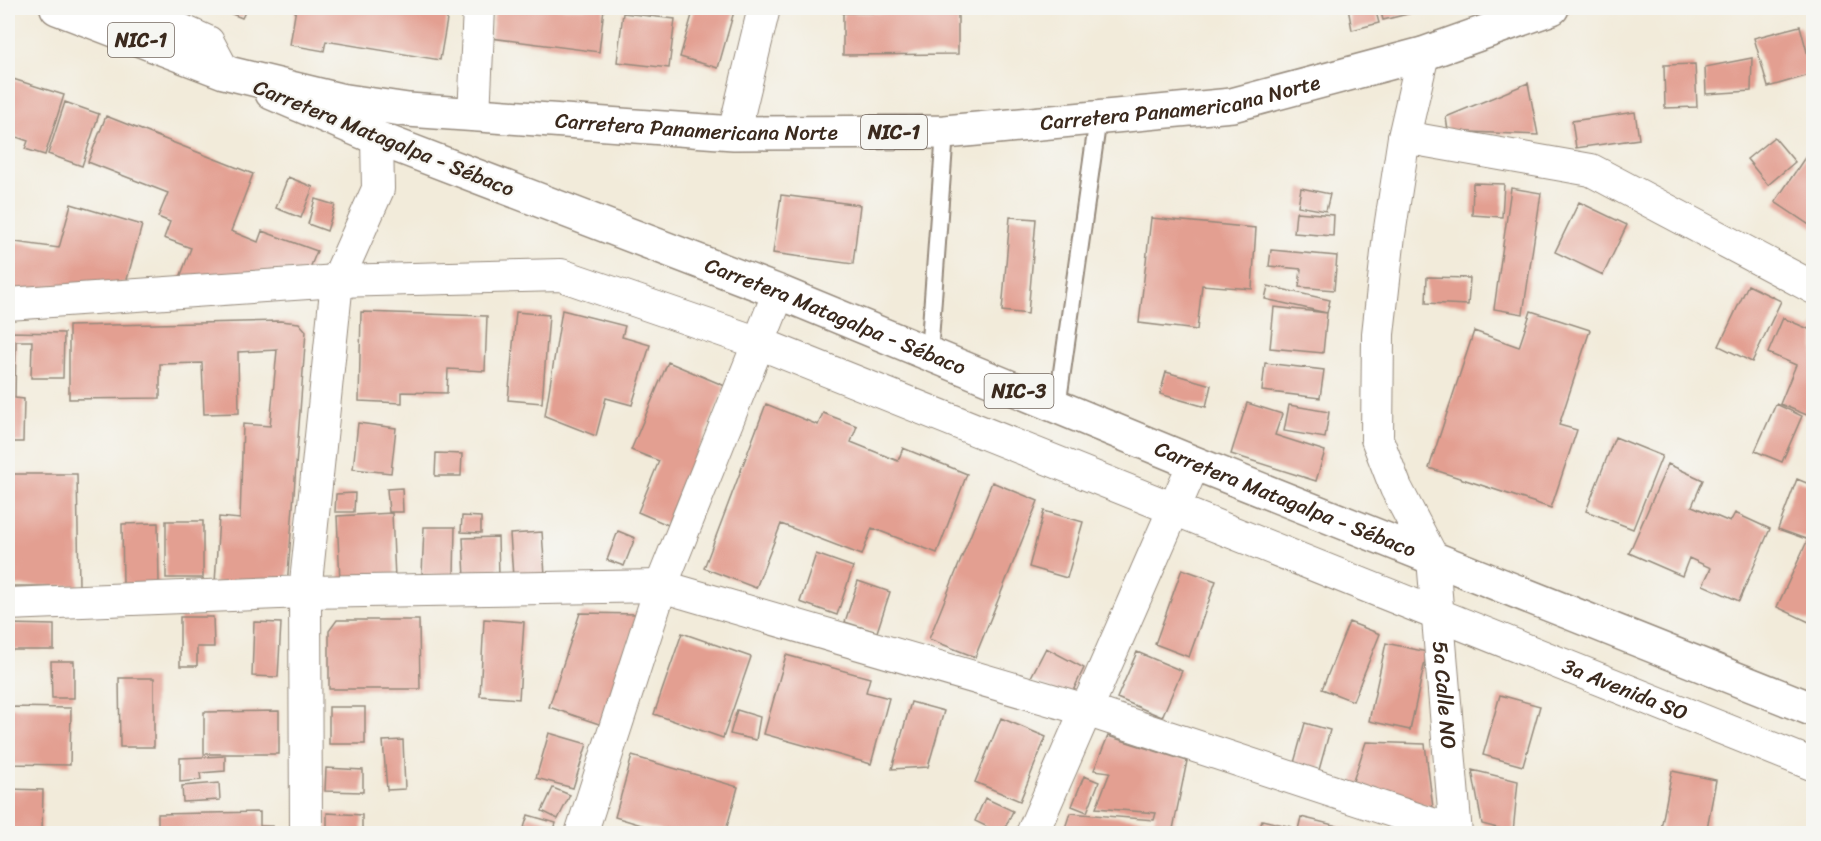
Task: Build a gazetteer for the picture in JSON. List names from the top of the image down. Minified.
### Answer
{"streets":{"main road":["NIC-1","Carretera Panamericana Norte","Carretera Matagalpa - Sébaco","NIC-3"],"street":["3a Avenida SO","5a Calle NO"]},"crossings":[["Carretera Panamericana Norte","Carretera Matagalpa - Sébaco"],["Carretera Matagalpa - Sébaco","5a Calle NO"],["3a Avenida SO","5a Calle NO"]]}
